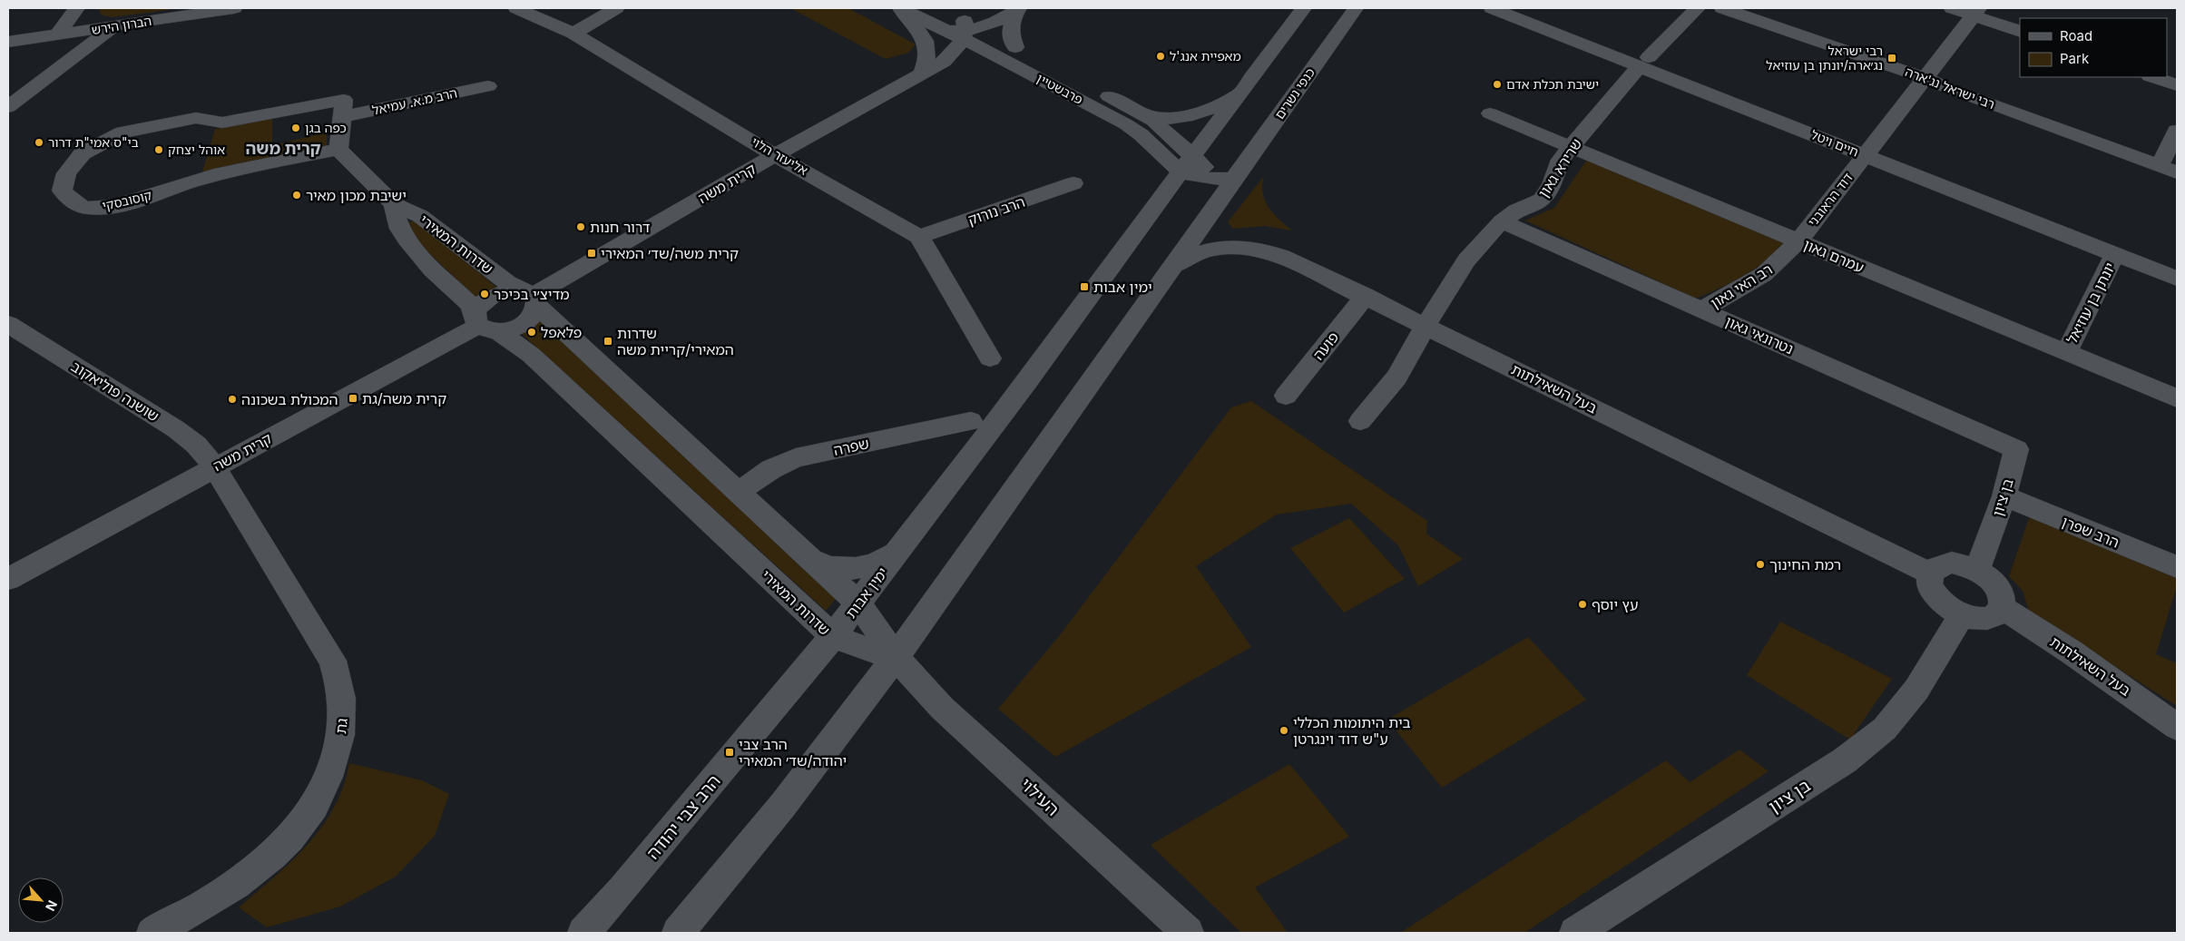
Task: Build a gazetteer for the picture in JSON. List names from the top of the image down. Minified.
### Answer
{"streets":{"street":["הברון הירש","רבי ישראל נג'ארה","פרבשטיין","כנפי נשרים","הרב מ.א. עמיאל","חיים ויטל","אליעזר הלוי","שרירא גאון","קרית משה","דוד הראובני","קוסובסקי","הרב נורוק","שדרות המאירי","עמרם גאון","רב האי גאון","יונתן בן עוזיאל","נטרונאי גאון","פועה","בעל השאילתות","שושנה פוליאקוב","שפרה","בן ציון","הרב שפרן","ימין אבות","גת","העילוי","הרב צבי יהודה"]},"crossings":[["רבי ישראל נג'ארה","דוד הראובני"],["פרבשטיין","כנפי נשרים"],["פרבשטיין","קרית משה"],["פרבשטיין","ימין אבות"],["הרב מ.א. עמיאל","קוסובסקי"],["חיים ויטל","שרירא גאון"],["חיים ויטל","דוד הראובני"],["חיים ויטל","יונתן בן עוזיאל"],["אליעזר הלוי","קרית משה"],["אליעזר הלוי","הרב נורוק"],["שרירא גאון","עמרם גאון"],["שרירא גאון","נטרונאי גאון"],["שרירא גאון","בעל השאילתות"],["קרית משה","שדרות המאירי"],["קרית משה","שושנה פוליאקוב"],["קרית משה","גת"],["דוד הראובני","עמרם גאון"],["דוד הראובני","רב האי גאון"],["שדרות המאירי","שפרה"],["שדרות המאירי","ימין אבות"],["שדרות המאירי","העילוי"],["שדרות המאירי","הרב צבי יהודה"],["עמרם גאון","רב האי גאון"],["עמרם גאון","יונתן בן עוזיאל"],["רב האי גאון","נטרונאי גאון"],["נטרונאי גאון","בן ציון"],["פועה","בעל השאילתות"],["בעל השאילתות","בן ציון"],["שושנה פוליאקוב","גת"],["בן ציון","הרב שפרן"],["ימין אבות","הרב צבי יהודה"]],"districts":["קרית משה"],"places":{"other":["מאפיית אנג'ל","ישיבת תכלת אדם","כפה בגן","בי\"ס אמי\"ת דרור","אוהל יצחק","ישיבת מכון מאיר","דרור חנות","מדיצ׳י בכיכר","פלאפל","המכולת בשכונה","רמת החינוך","עץ יוסף","בית היתומות הכללי ע\"ש דוד וינגרטן"],"transit":["רבי ישראל נג׳ארה/יונתן בן עוזיאל","קרית משה/שד׳ המאירי","ימין אבות","שדרות המאירי/קריית משה","קרית משה/גת","הרב צבי יהודה/שד׳ המאירי"]},"legend":["Road","Park"],"north":"bottom right"}
